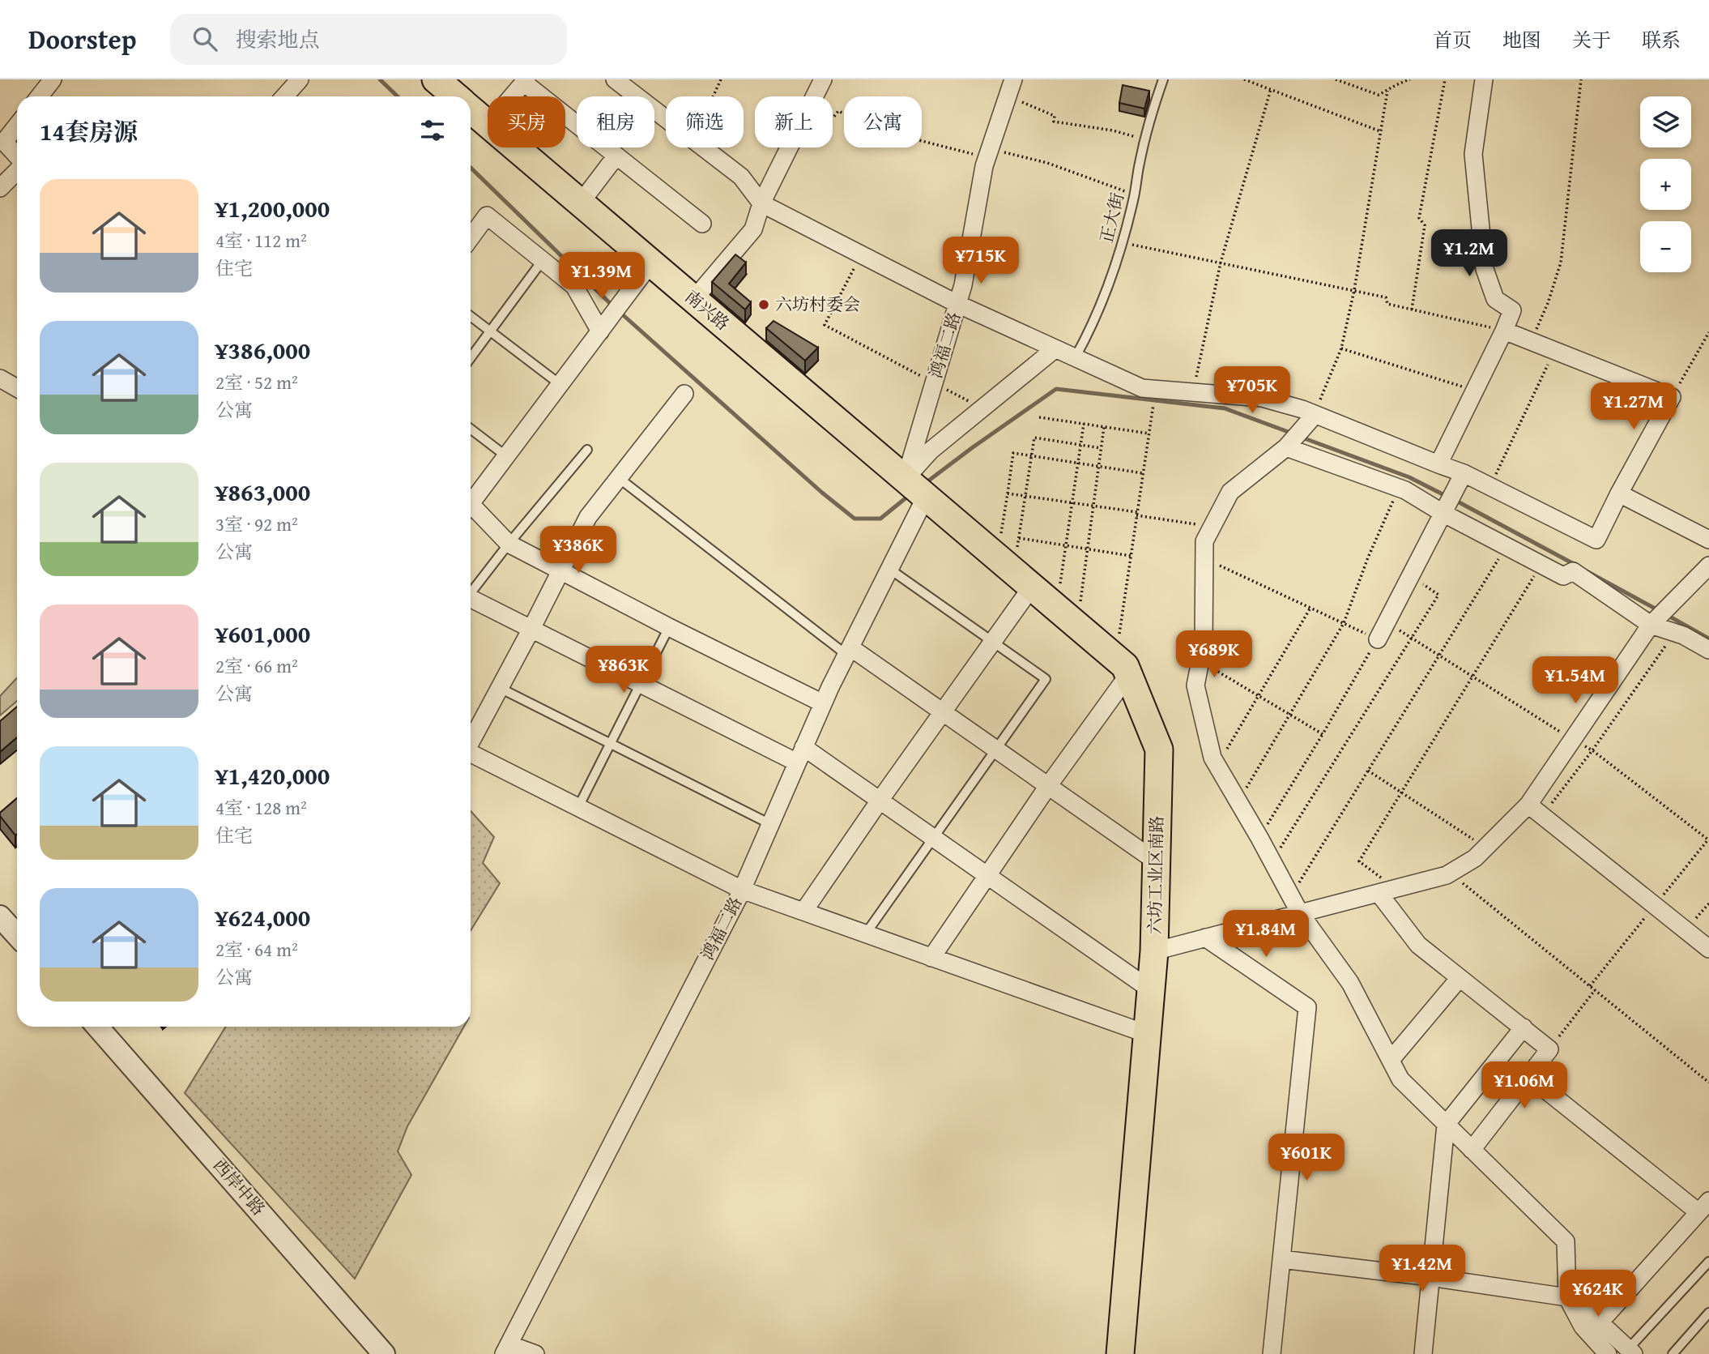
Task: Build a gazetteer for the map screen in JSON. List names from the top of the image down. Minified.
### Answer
{"streets":{"main road":["南兴路","六坊工业区南路"],"street":["鸿福二路","西岸中路"],"lane":["正大街"]},"crossings":[["南兴路","鸿福二路"],["南兴路","六坊工业区南路"],["鸿福二路","六坊工业区南路"]],"places":["六坊村委会"],"page":{"header":"Doorstep","search":"搜索地点","nav":["首页","地图","关于","联系"],"map_buttons":["+","−"],"chip":["买房","租房","筛选","新上","公寓"],"heading":"14套房源","list":[{"name":"¥1,200,000","note":"4室 · 112 m² · 住宅"},{"name":"¥386,000","note":"2室 · 52 m² · 公寓"},{"name":"¥863,000","note":"3室 · 92 m² · 公寓"},{"name":"¥601,000","note":"2室 · 66 m² · 公寓"},{"name":"¥1,420,000","note":"4室 · 128 m² · 住宅"},{"name":"¥624,000","note":"2室 · 64 m² · 公寓"}],"price":["¥1.2M","¥715K","¥1.39M","¥705K","¥1.27M","¥386K","¥689K","¥863K","¥1.54M","¥1.84M","¥1.06M","¥601K","¥1.42M","¥624K"]}}
